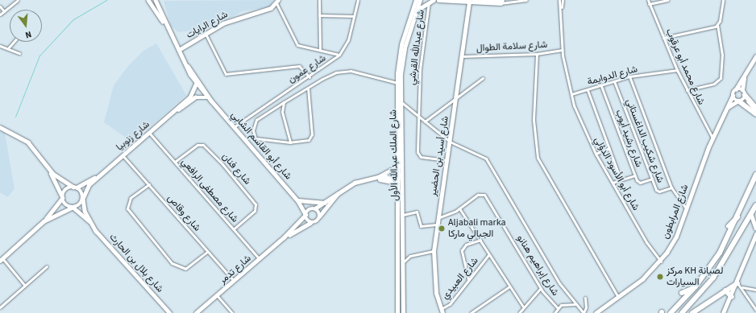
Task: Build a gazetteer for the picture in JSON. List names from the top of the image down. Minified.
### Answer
{"streets":{"main road":["شارع الملك عبدالله الأول"],"street":["شارع الرايات","شارع سلامة الطوال","شارع عبدالله القرشي","شارع محمد أبو عرقوب","شارع عمون","شارع الدوايمة","شارع زنوبيا","شارع رشيد أيوب","شارع شكيب الداغستاني","شارع أبو القاسم الشابي","شارع أسيد بن الحضير","شارع فنان","شارع أبو الأسود الدؤلي","شارع مصطفى الرافعي","شارع المرابطون","شارع وقاص","شارع بلال بن الحارث","شارع إبراهيم هنانو","شارع تدمر","شارع العبيدي"]},"crossings":[["شارع الرايات","شارع أبو القاسم الشابي"],["شارع سلامة الطوال","شارع أسيد بن الحضير"],["شارع سلامة الطوال","شارع أبو الأسود الدؤلي"],["شارع عبدالله القرشي","شارع أسيد بن الحضير"],["شارع محمد أبو عرقوب","شارع الدوايمة"],["شارع محمد أبو عرقوب","شارع المرابطون"],["شارع عمون","شارع أبو القاسم الشابي"],["شارع الدوايمة","شارع رشيد أيوب"],["شارع الدوايمة","شارع شكيب الداغستاني"],["شارع الدوايمة","شارع أبو الأسود الدؤلي"],["شارع زنوبيا","شارع أبو القاسم الشابي"],["شارع زنوبيا","شارع مصطفى الرافعي"],["شارع زنوبيا","شارع وقاص"],["شارع زنوبيا","شارع بلال بن الحارث"],["شارع رشيد أيوب","شارع شكيب الداغستاني"],["شارع شكيب الداغستاني","شارع المرابطون"],["شارع أبو القاسم الشابي","شارع تدمر"],["شارع أسيد بن الحضير","شارع إبراهيم هنانو"],["شارع أسيد بن الحضير","شارع العبيدي"],["شارع فنان","شارع مصطفى الرافعي"],["شارع أبو الأسود الدؤلي","شارع المرابطون"],["شارع مصطفى الرافعي","شارع تدمر"],["شارع وقاص","شارع تدمر"]],"places":["Aljabali marka الجبالي ماركا","مركز KH لصيانة السيارات"],"north":"bottom"}
